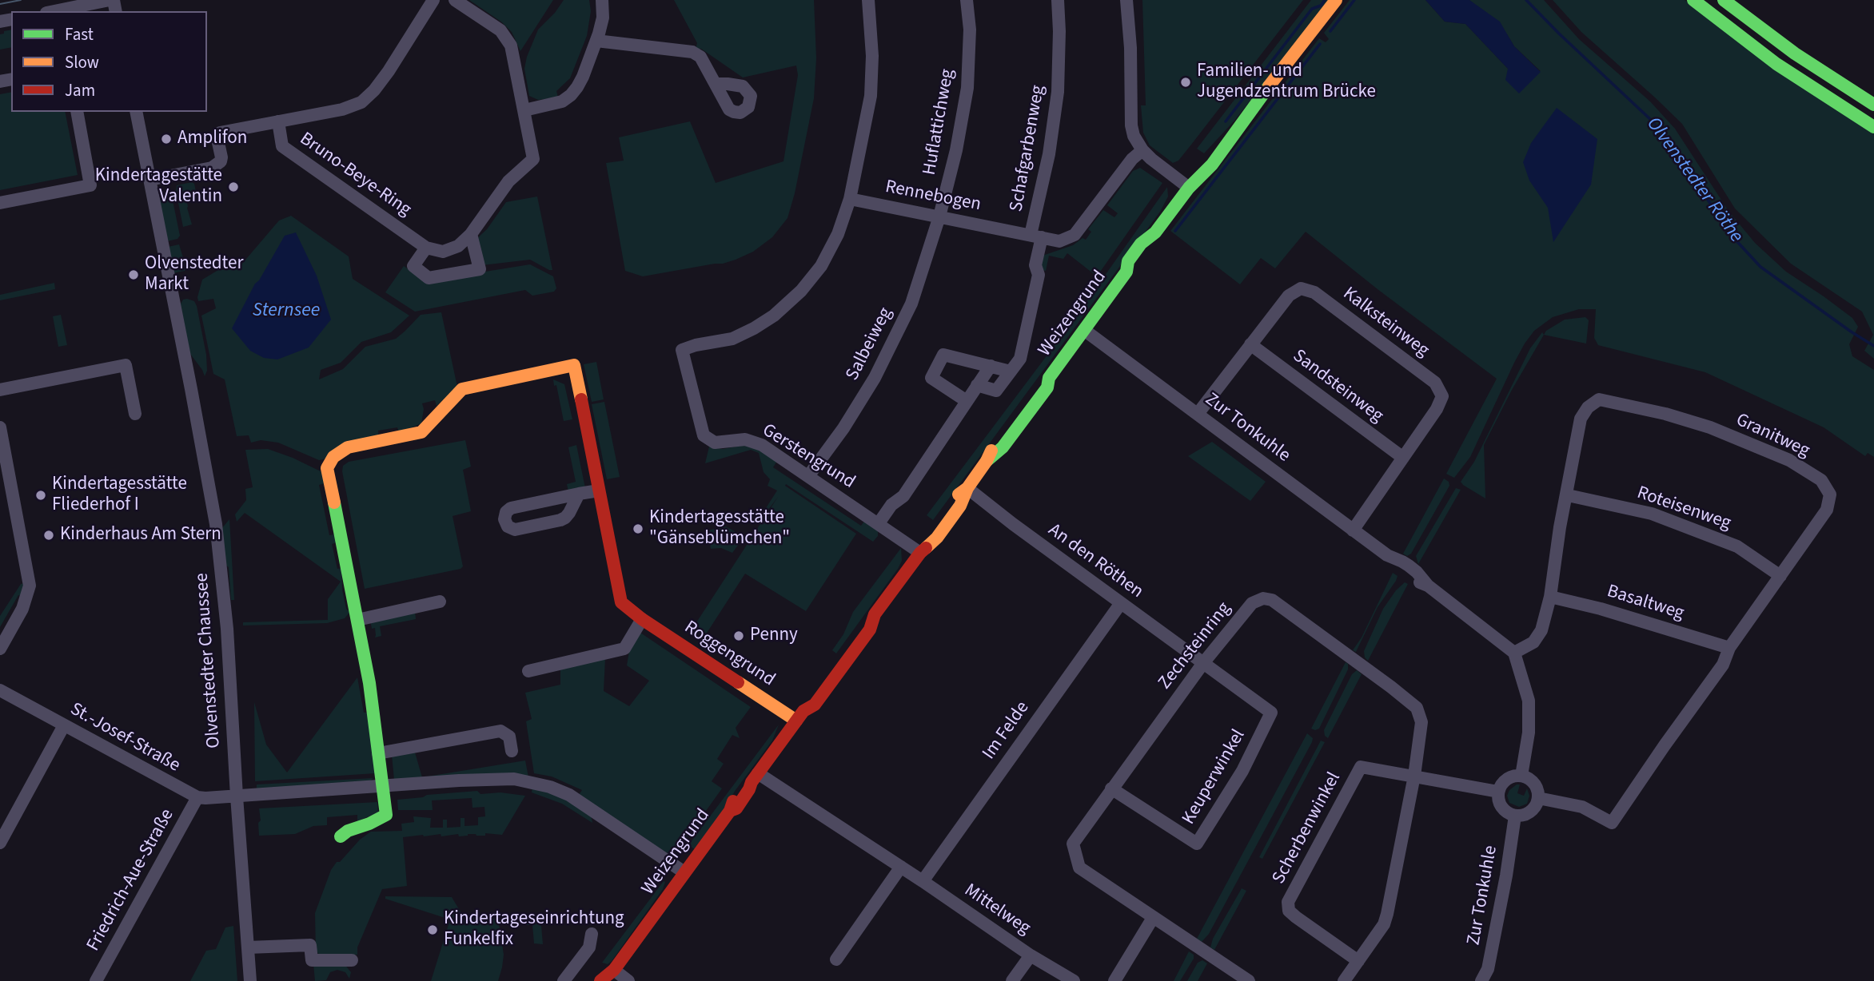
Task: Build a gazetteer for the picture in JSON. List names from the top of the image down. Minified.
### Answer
{"streets":{"main road":["Weizengrund","Roggengrund"],"street":["Huflattichweg","Schafgarbenweg","Bruno-Beye-Ring","Rennebogen","Kalksteinweg","Salbeiweg","Sandsteinweg","Zur Tonkuhle","Granitweg","Gerstengrund","Roteisenweg","An den Röthen","Basaltweg","Zechsteinring","Olvenstedter Chaussee","Im Felde","St.-Josef-Straße","Keuperwinkel","Scherbenwinkel","Friedrich-Aue-Straße","Mittelweg"]},"crossings":[["Huflattichweg","Rennebogen"],["Huflattichweg","Salbeiweg"],["Schafgarbenweg","Rennebogen"],["Bruno-Beye-Ring","Olvenstedter Chaussee"],["Rennebogen","Salbeiweg"],["Rennebogen","Gerstengrund"],["Weizengrund","Zur Tonkuhle"],["Weizengrund","Gerstengrund"],["Weizengrund","An den Röthen"],["Weizengrund","Roggengrund"],["Weizengrund","St.-Josef-Straße"],["Weizengrund","Mittelweg"],["Kalksteinweg","Sandsteinweg"],["Kalksteinweg","Zur Tonkuhle"],["Salbeiweg","Gerstengrund"],["Zur Tonkuhle","Granitweg"],["Granitweg","Roteisenweg"],["Granitweg","Basaltweg"],["An den Röthen","Zechsteinring"],["An den Röthen","Im Felde"],["An den Röthen","Keuperwinkel"],["Zechsteinring","Keuperwinkel"],["Zechsteinring","Scherbenwinkel"],["Olvenstedter Chaussee","St.-Josef-Straße"],["Im Felde","Mittelweg"],["St.-Josef-Straße","Friedrich-Aue-Straße"]],"water":["Olvenstedter Röthe","Sternsee"],"places":["Familien- und Jugendzentrum Brücke","Amplifon","Kindertagestätte Valentin","Olvenstedter Markt","Kindertagesstätte Fliederhof I","Kindertagesstätte \"Gänseblümchen\"","Kinderhaus Am Stern","Penny","Kindertageseinrichtung Funkelfix"],"legend":["Fast","Slow","Jam"]}
